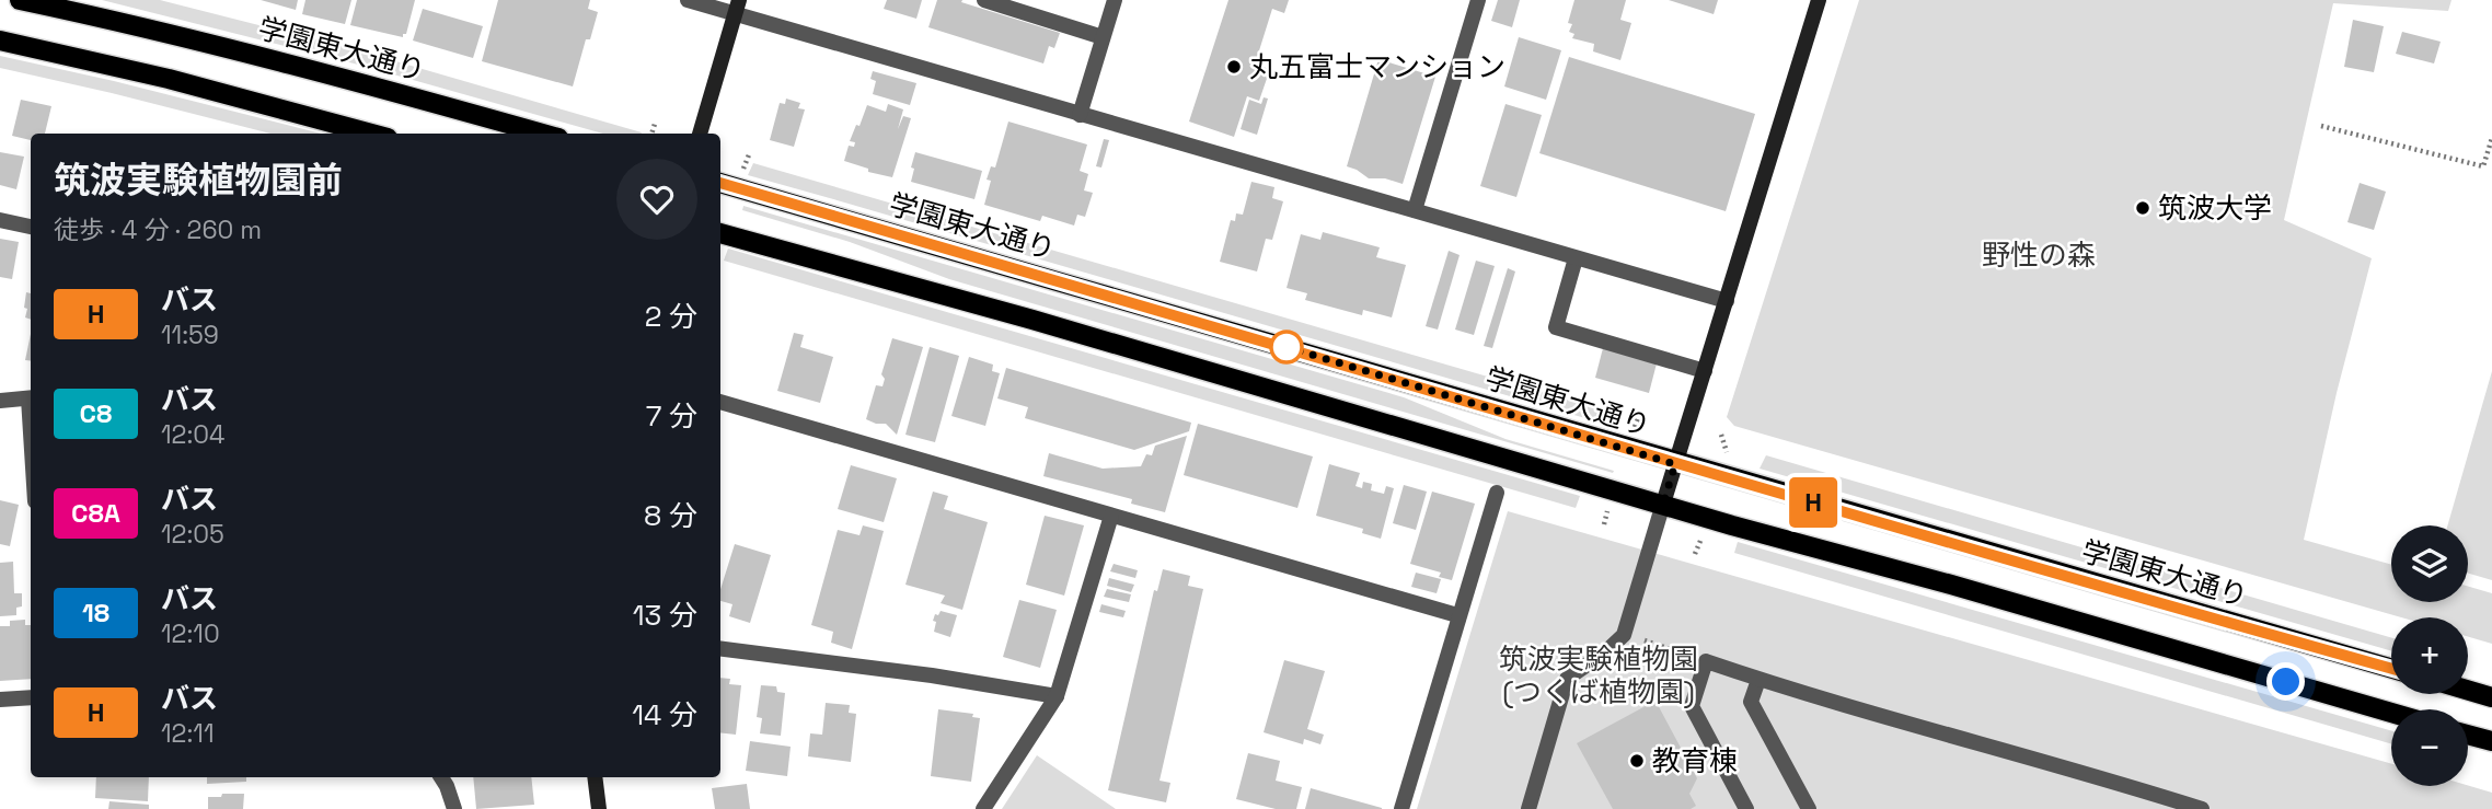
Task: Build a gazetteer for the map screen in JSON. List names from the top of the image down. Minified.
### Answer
{"streets":{"main road":["学園東大通り"]},"parks":["野性の森","筑波実験植物園 (つくば植物園)"],"places":["丸五富士マンション","筑波大学","教育棟"],"lines":["bus line H"],"page":{"on_map":"H","heading":["筑波実験植物園前","徒歩 · 4 分 · 260 m"],"list":[{"mark":"H","name":"バス","note":"11:59","value":"2 分"},{"mark":"C8","name":"バス","note":"12:04","value":"7 分"},{"mark":"C8A","name":"バス","note":"12:05","value":"8 分"},{"mark":"18","name":"バス","note":"12:10","value":"13 分"},{"mark":"H","name":"バス","note":"12:11","value":"14 分"}],"map_buttons":["+","−"]}}
